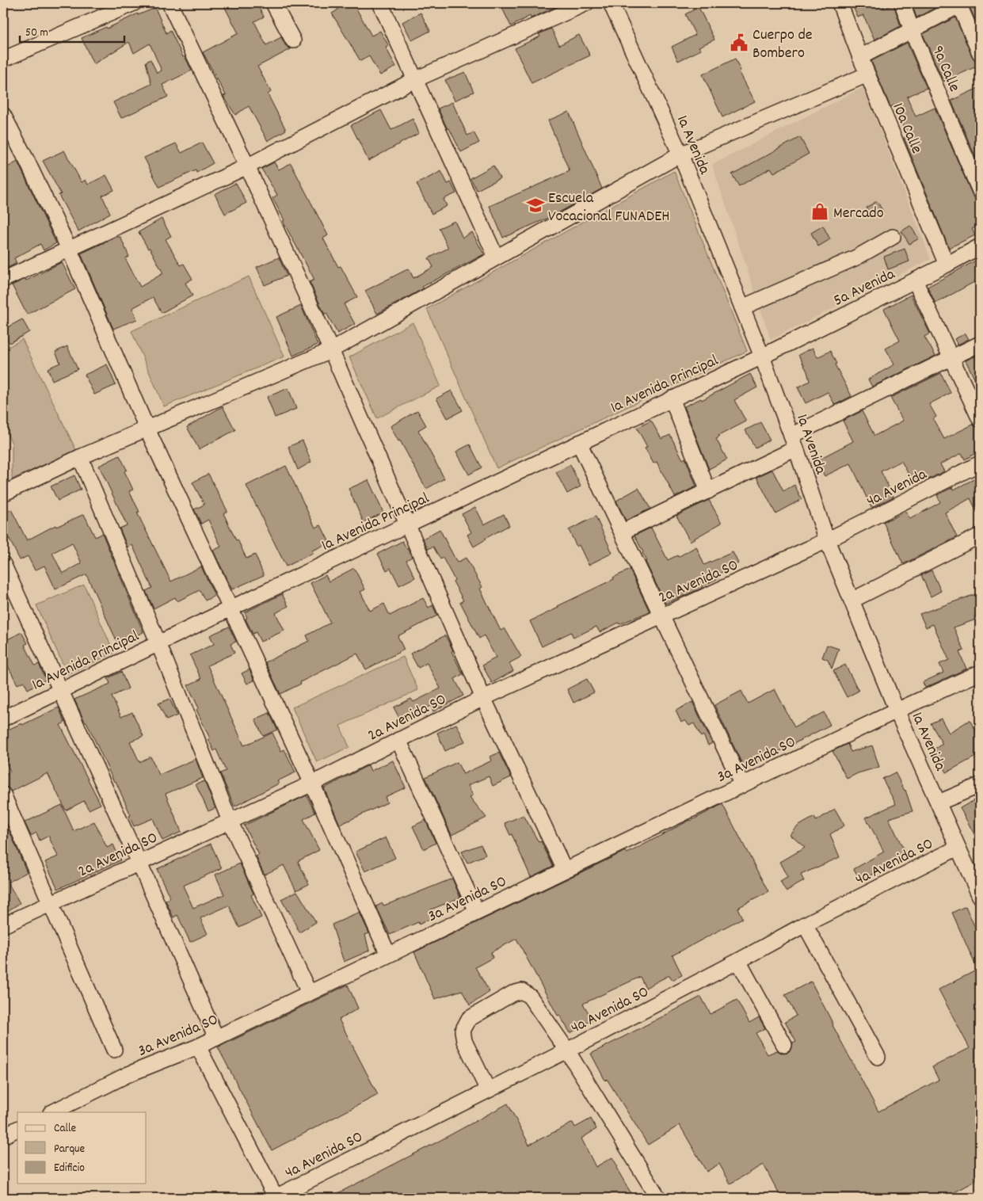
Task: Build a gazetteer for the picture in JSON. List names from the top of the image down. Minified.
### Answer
{"streets":{"street":["9a Calle","10a Calle","1a Avenida","5a Avenida","1a Avenida Principal","4a Avenida","2a Avenida SO","3a Avenida SO","4a Avenida SO"]},"crossings":[["10a Calle","5a Avenida"],["1a Avenida","5a Avenida"],["1a Avenida","1a Avenida Principal"],["1a Avenida","4a Avenida"],["1a Avenida","2a Avenida SO"],["1a Avenida","3a Avenida SO"],["1a Avenida","4a Avenida SO"],["5a Avenida","1a Avenida Principal"],["4a Avenida","2a Avenida SO"]],"places":{"public building":["Cuerpo de Bombero"],"school or university":["Escuela Vocacional FUNADEH"],"shop":["Mercado"]},"legend":["Calle","Parque","Edificio"],"scale_bar":"50 m"}
